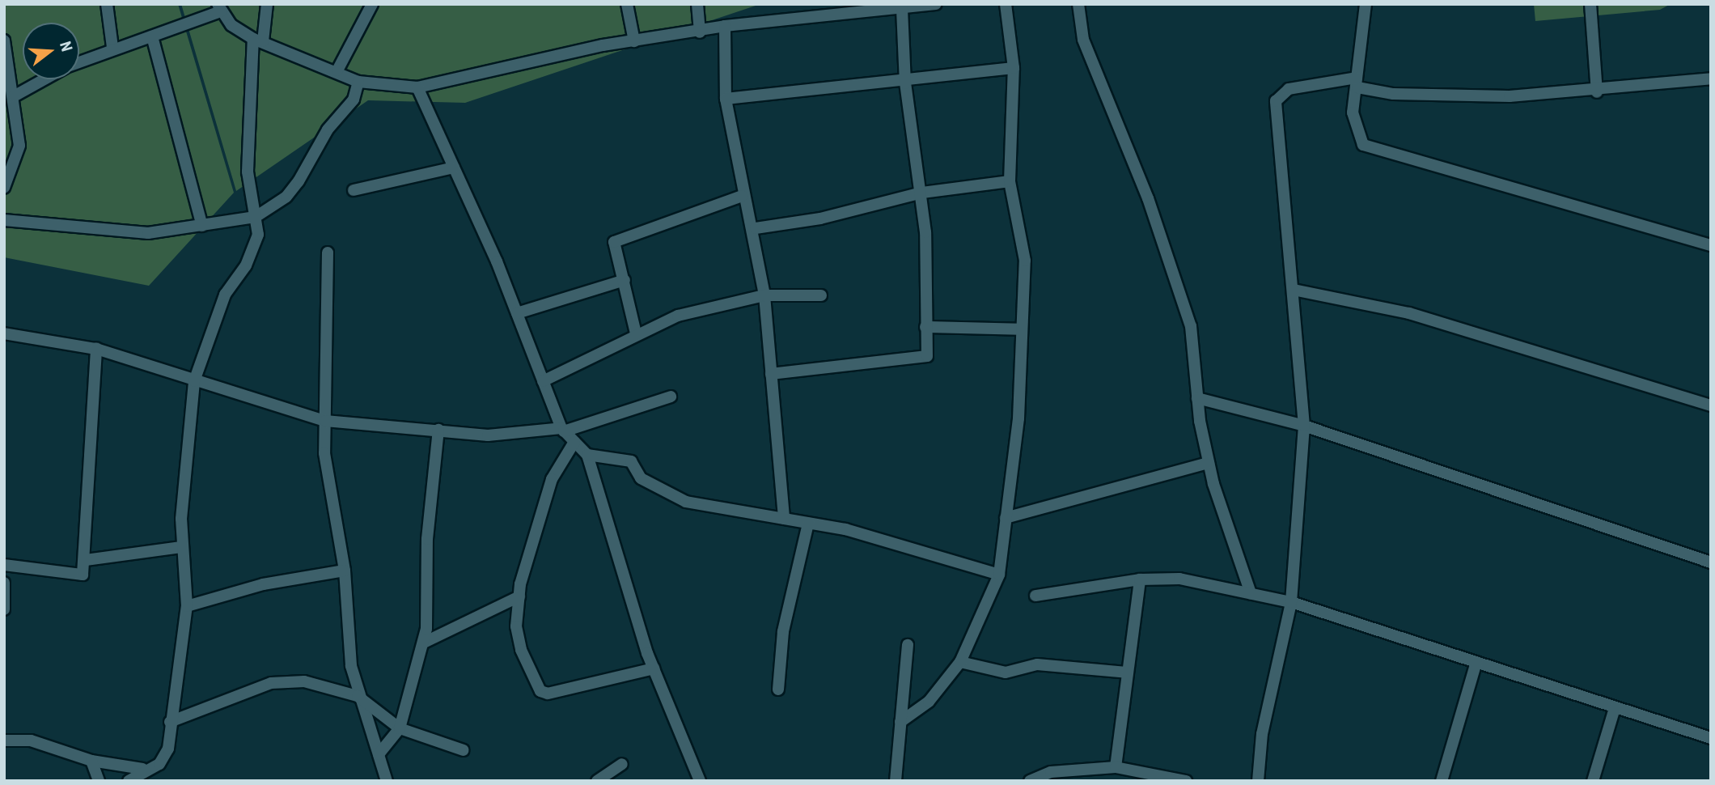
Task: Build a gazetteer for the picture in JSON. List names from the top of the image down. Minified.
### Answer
{"north":"right"}
